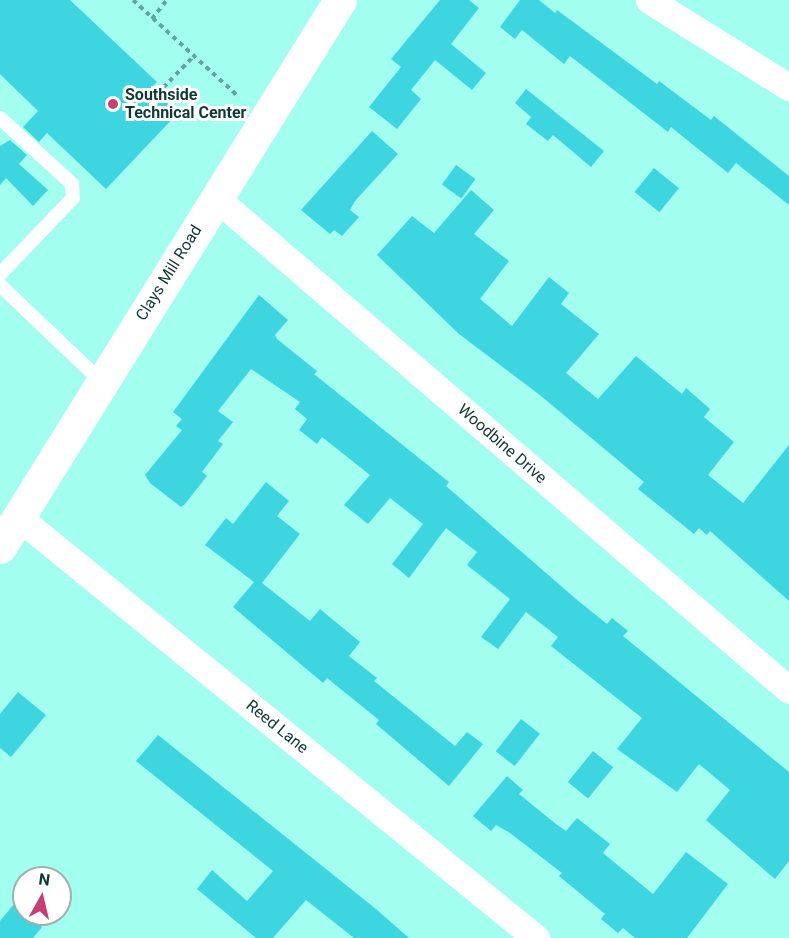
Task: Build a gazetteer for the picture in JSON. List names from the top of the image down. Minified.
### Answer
{"streets":{"main road":["Clays Mill Road"],"street":["Woodbine Drive","Reed Lane"]},"crossings":[["Clays Mill Road","Woodbine Drive"],["Clays Mill Road","Reed Lane"]],"places":["Southside Technical Center"],"north":"top"}
